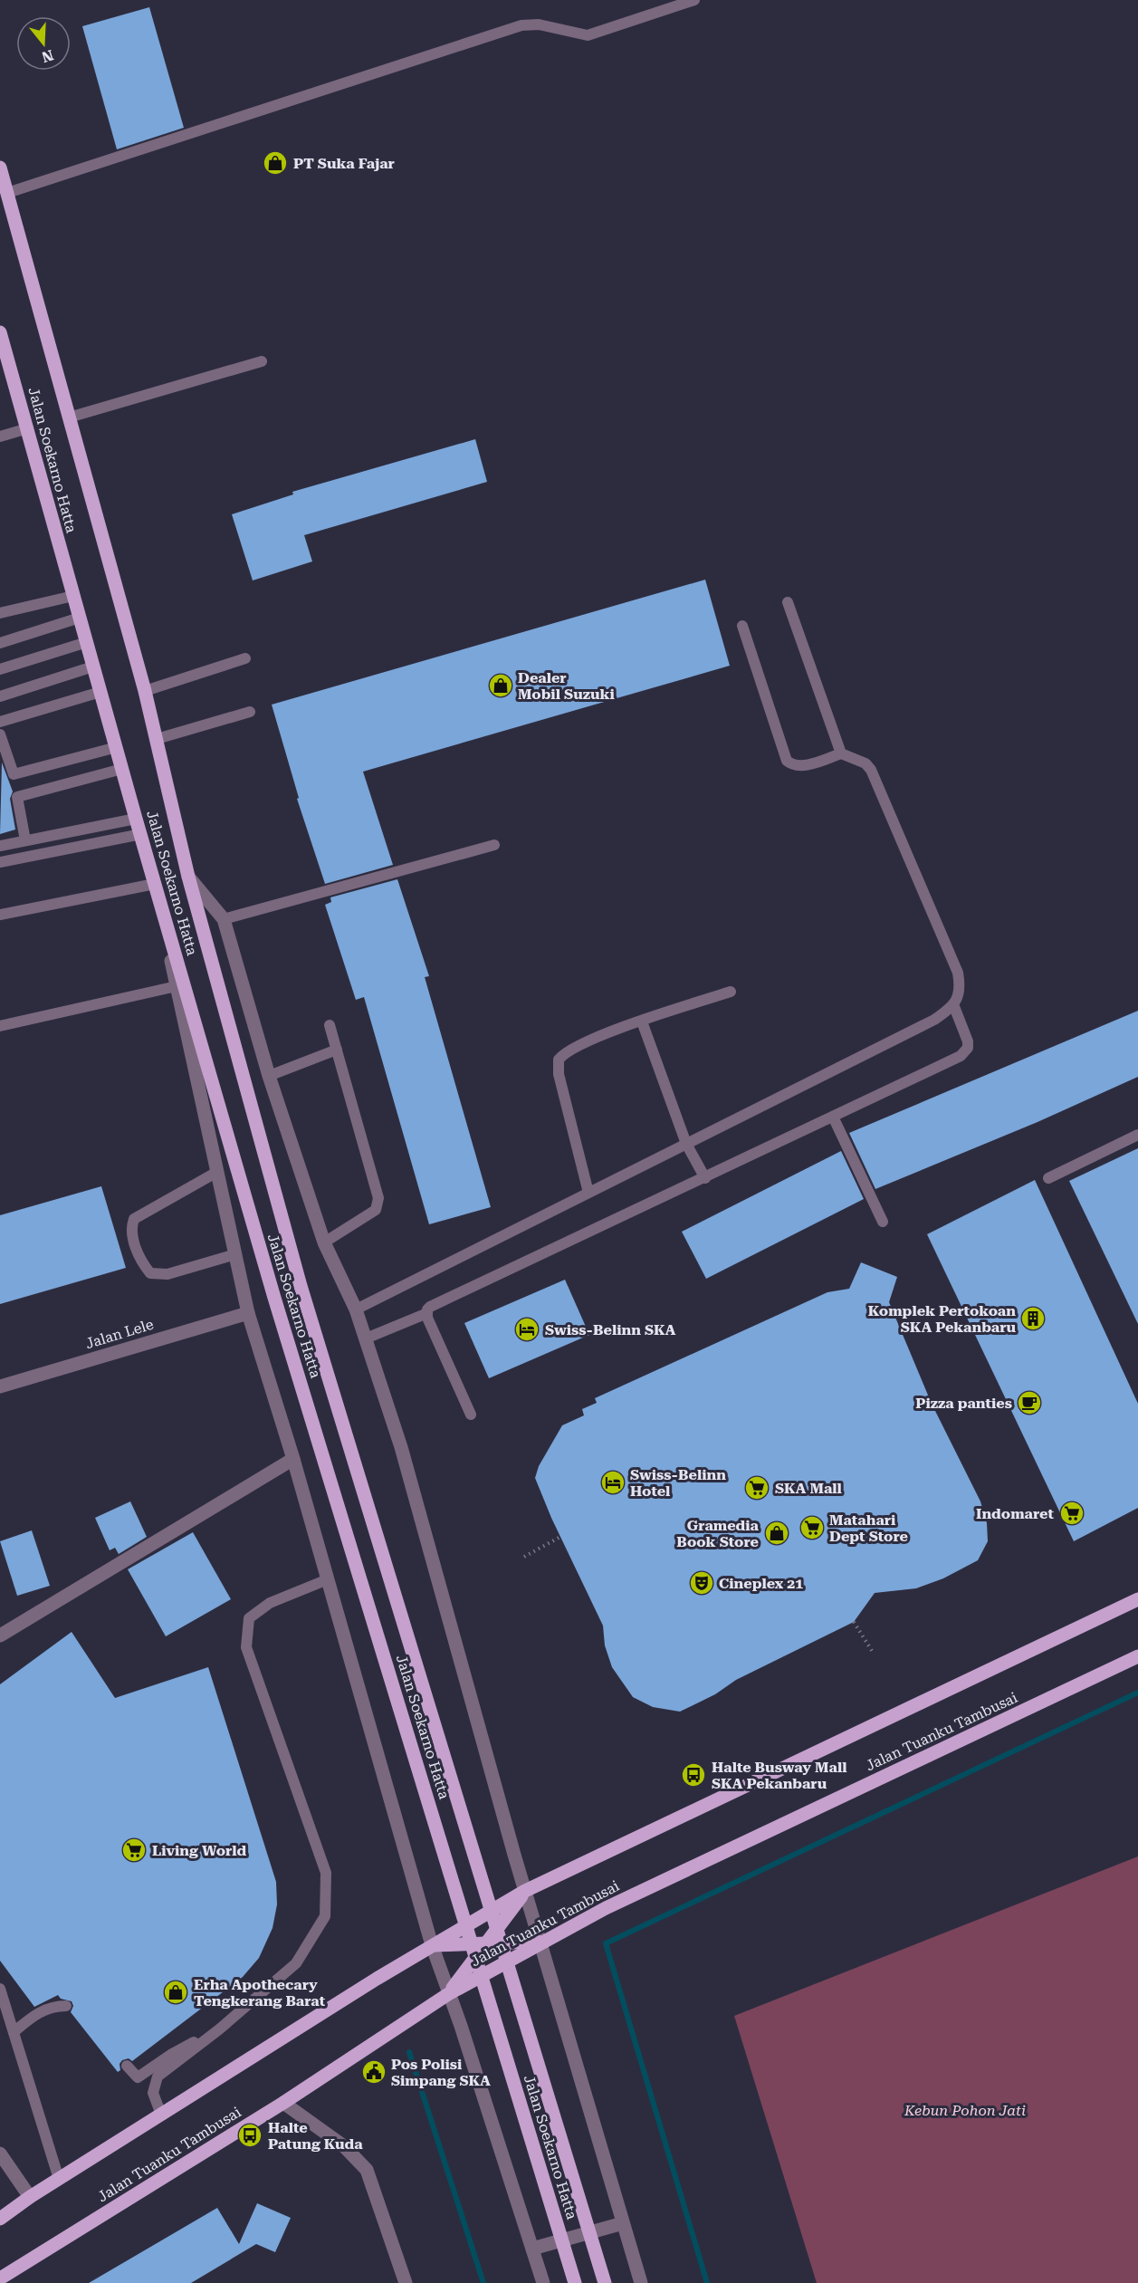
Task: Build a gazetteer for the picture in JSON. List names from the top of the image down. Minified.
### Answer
{"streets":{"main road":["Jalan Soekarno Hatta","Jalan Tuanku Tambusai"],"street":["Jalan Lele"]},"crossings":[["Jalan Soekarno Hatta","Jalan Tuanku Tambusai"]],"parks":["Kebun Pohon Jati"],"places":{"shop":["PT Suka Fajar","Dealer Mobil Suzuki","Gramedia Book Store","Erha Apothecary Tengkerang Barat"],"building":["Komplek Pertokoan SKA Pekanbaru"],"hotel":["Swiss-Belinn SKA","Swiss-Belinn Hotel"],"cafe":["Pizza panties"],"supermarket":["SKA Mall","Indomaret","Matahari Dept Store","Living World"],"theatre":["Cineplex 21"],"bus stop":["Halte Busway Mall SKA Pekanbaru","Halte Patung Kuda"],"public building":["Pos Polisi Simpang SKA"]},"north":"bottom"}
